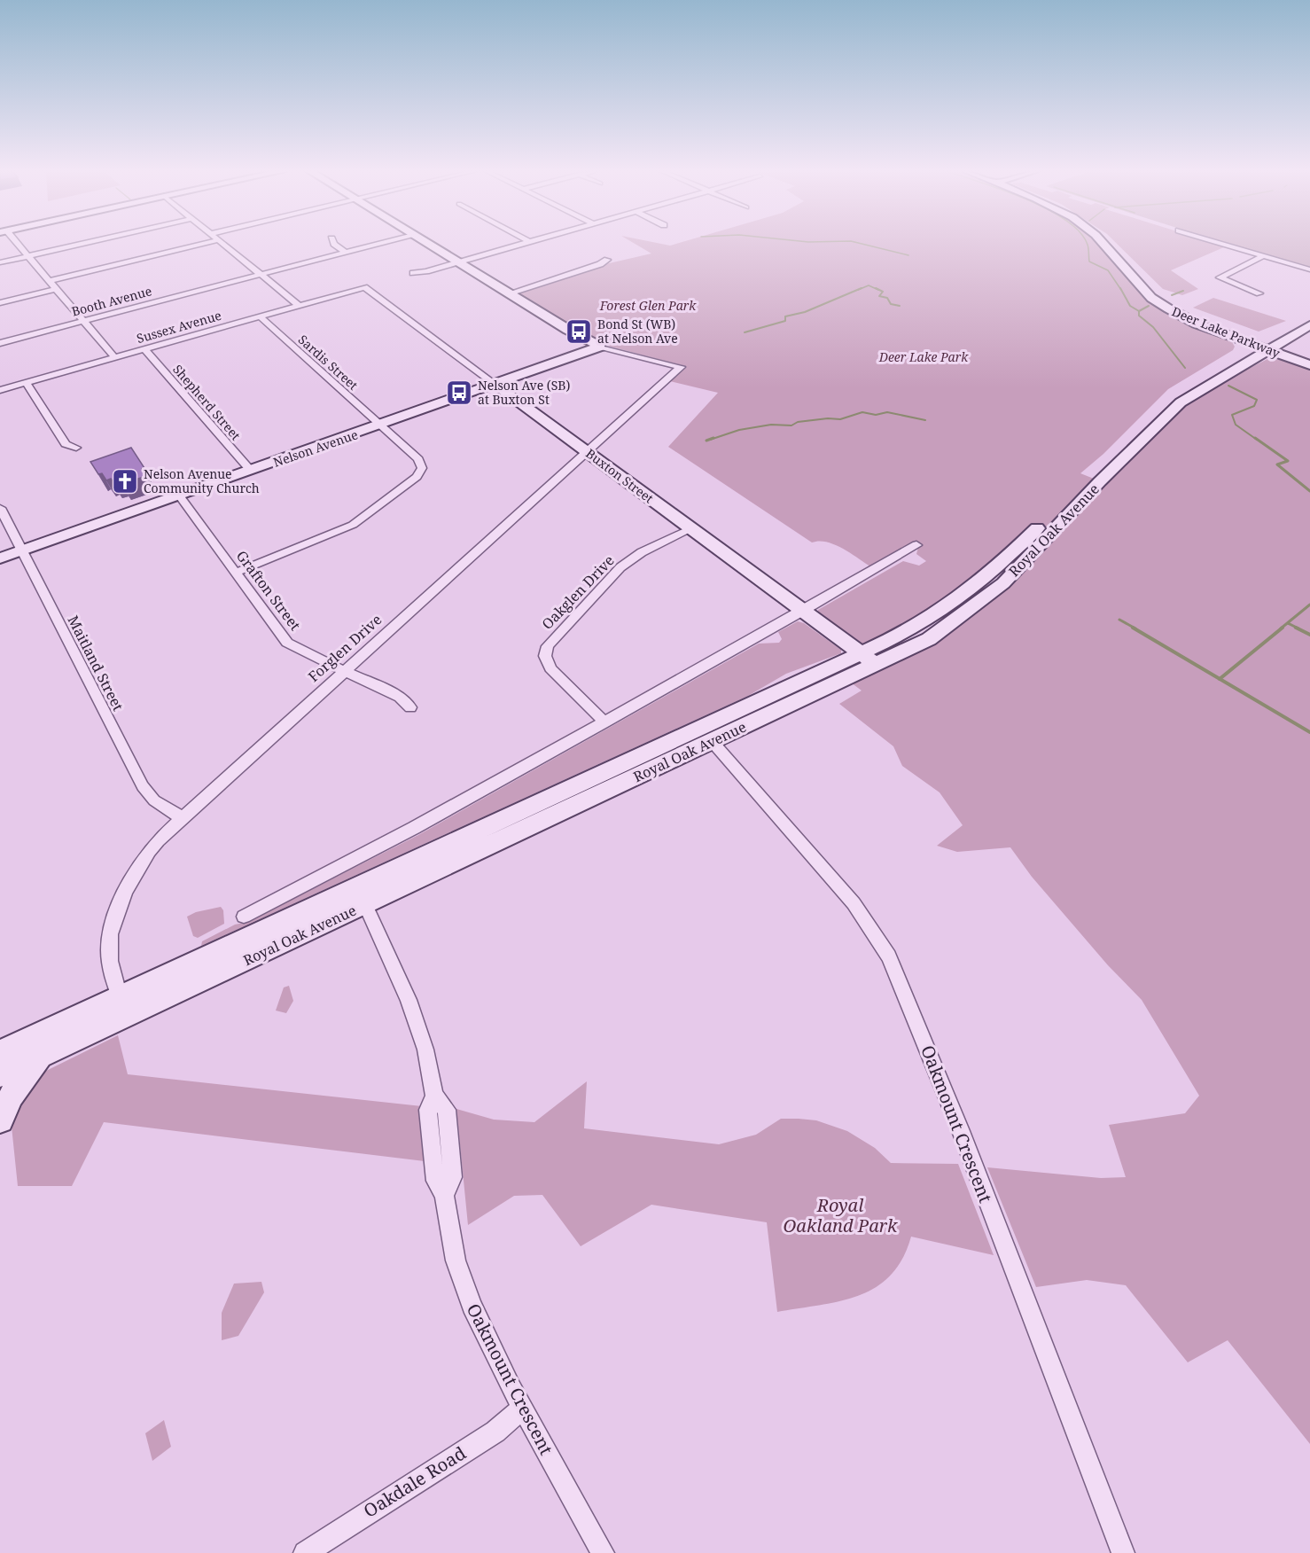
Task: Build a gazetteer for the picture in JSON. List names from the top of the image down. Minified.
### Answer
{"streets":{"main road":["Deer Lake Parkway","Nelson Avenue","Buxton Street","Royal Oak Avenue"],"street":["Booth Avenue","Sussex Avenue","Sardis Street","Shepherd Street","Grafton Street","Oakglen Drive","Forglen Drive","Maitland Street","Oakmount Crescent","Oakdale Road"]},"crossings":[["Sussex Avenue","Sardis Street"],["Sussex Avenue","Shepherd Street"],["Sussex Avenue","Buxton Street"],["Deer Lake Parkway","Royal Oak Avenue"],["Sardis Street","Nelson Avenue"],["Sardis Street","Grafton Street"],["Shepherd Street","Nelson Avenue"],["Nelson Avenue","Buxton Street"],["Nelson Avenue","Grafton Street"],["Nelson Avenue","Forglen Drive"],["Nelson Avenue","Maitland Street"],["Buxton Street","Royal Oak Avenue"],["Buxton Street","Oakglen Drive"],["Buxton Street","Forglen Drive"],["Royal Oak Avenue","Forglen Drive"],["Royal Oak Avenue","Oakmount Crescent"],["Grafton Street","Forglen Drive"],["Forglen Drive","Maitland Street"],["Oakmount Crescent","Oakdale Road"]],"parks":["Forest Glen Park","Deer Lake Park","Royal Oakland Park"],"places":{"bus stop":["Bond St (WB) at Nelson Ave","Nelson Ave (SB) at Buxton St"],"church":["Nelson Avenue Community Church"]}}
